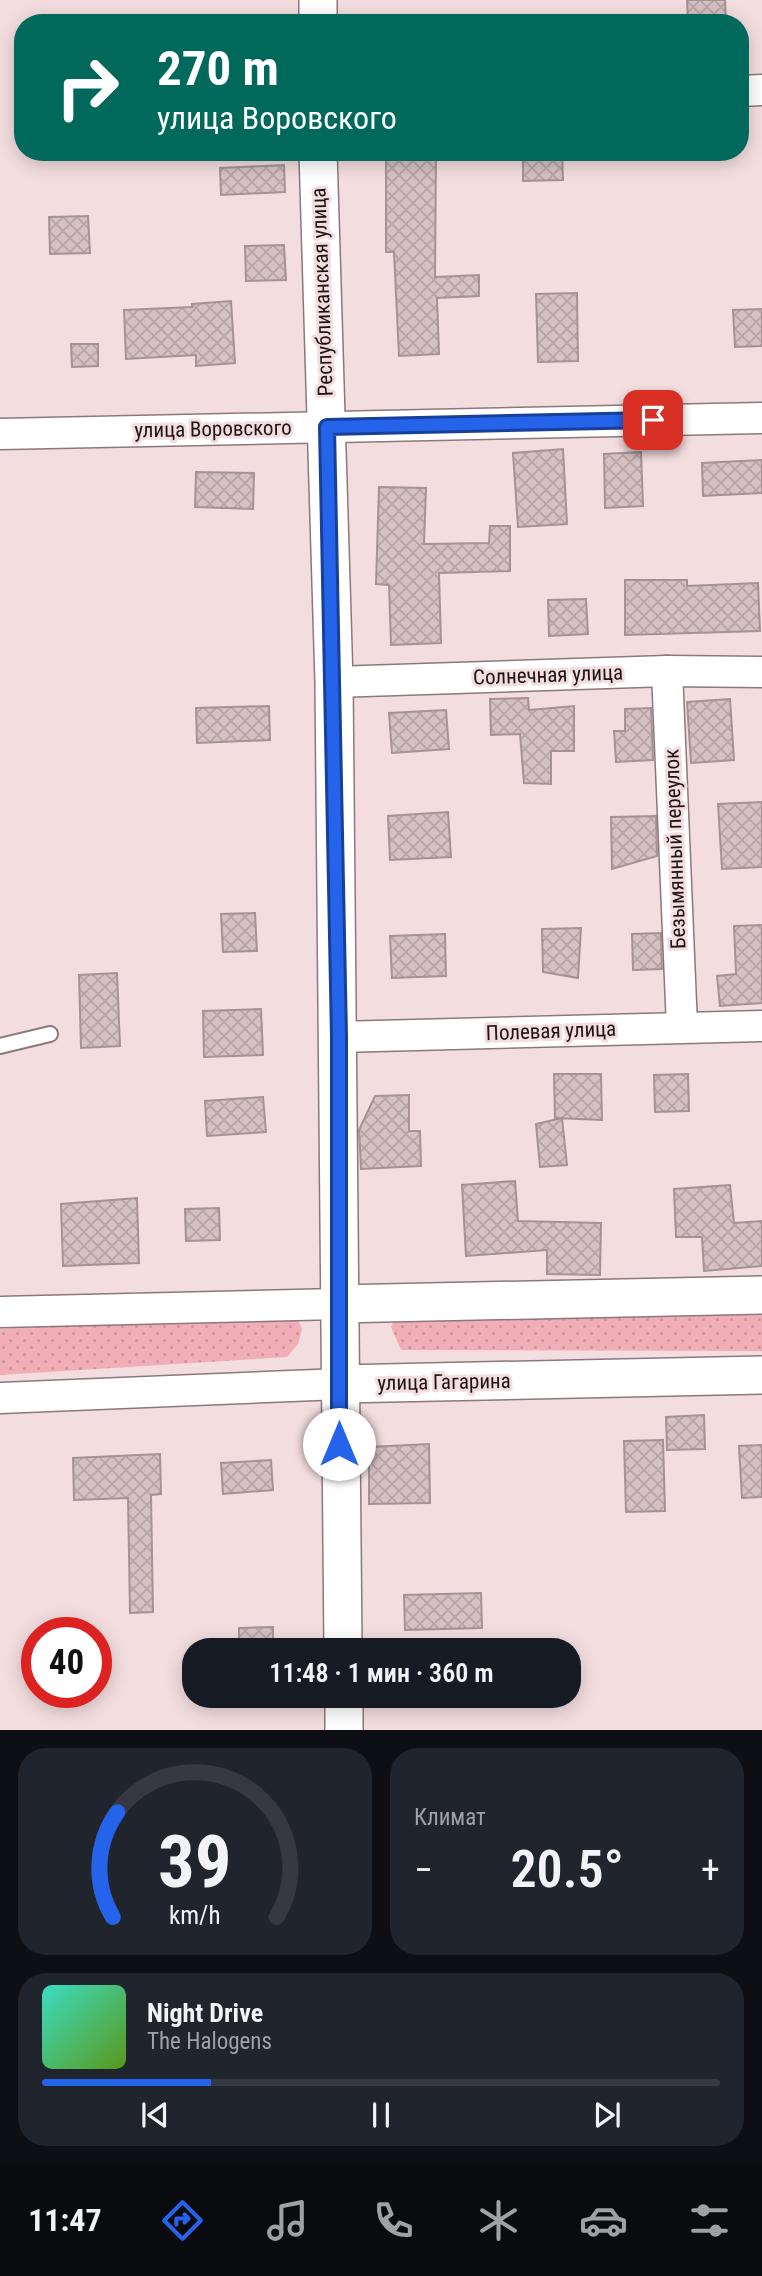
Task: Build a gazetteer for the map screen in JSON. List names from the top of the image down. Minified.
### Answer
{"streets":{"street":["Республиканская улица","улица Воровского","Солнечная улица","Безымянный переулок","Полевая улица","улица Гагарина"]},"crossings":[["Республиканская улица","улица Воровского"],["Республиканская улица","Солнечная улица"],["Республиканская улица","Полевая улица"],["Республиканская улица","улица Гагарина"],["Солнечная улица","Безымянный переулок"],["Безымянный переулок","Полевая улица"]],"page":{"turn":["270 m","улица Воровского"],"limit":"40","trip":"11:48 · 1 мин · 360 m","tile":"Климат","heat":["−","20.5°","+"],"song":["Night Drive","The Halogens"],"tabs":"11:47","gauge":["39","km/h"]}}
